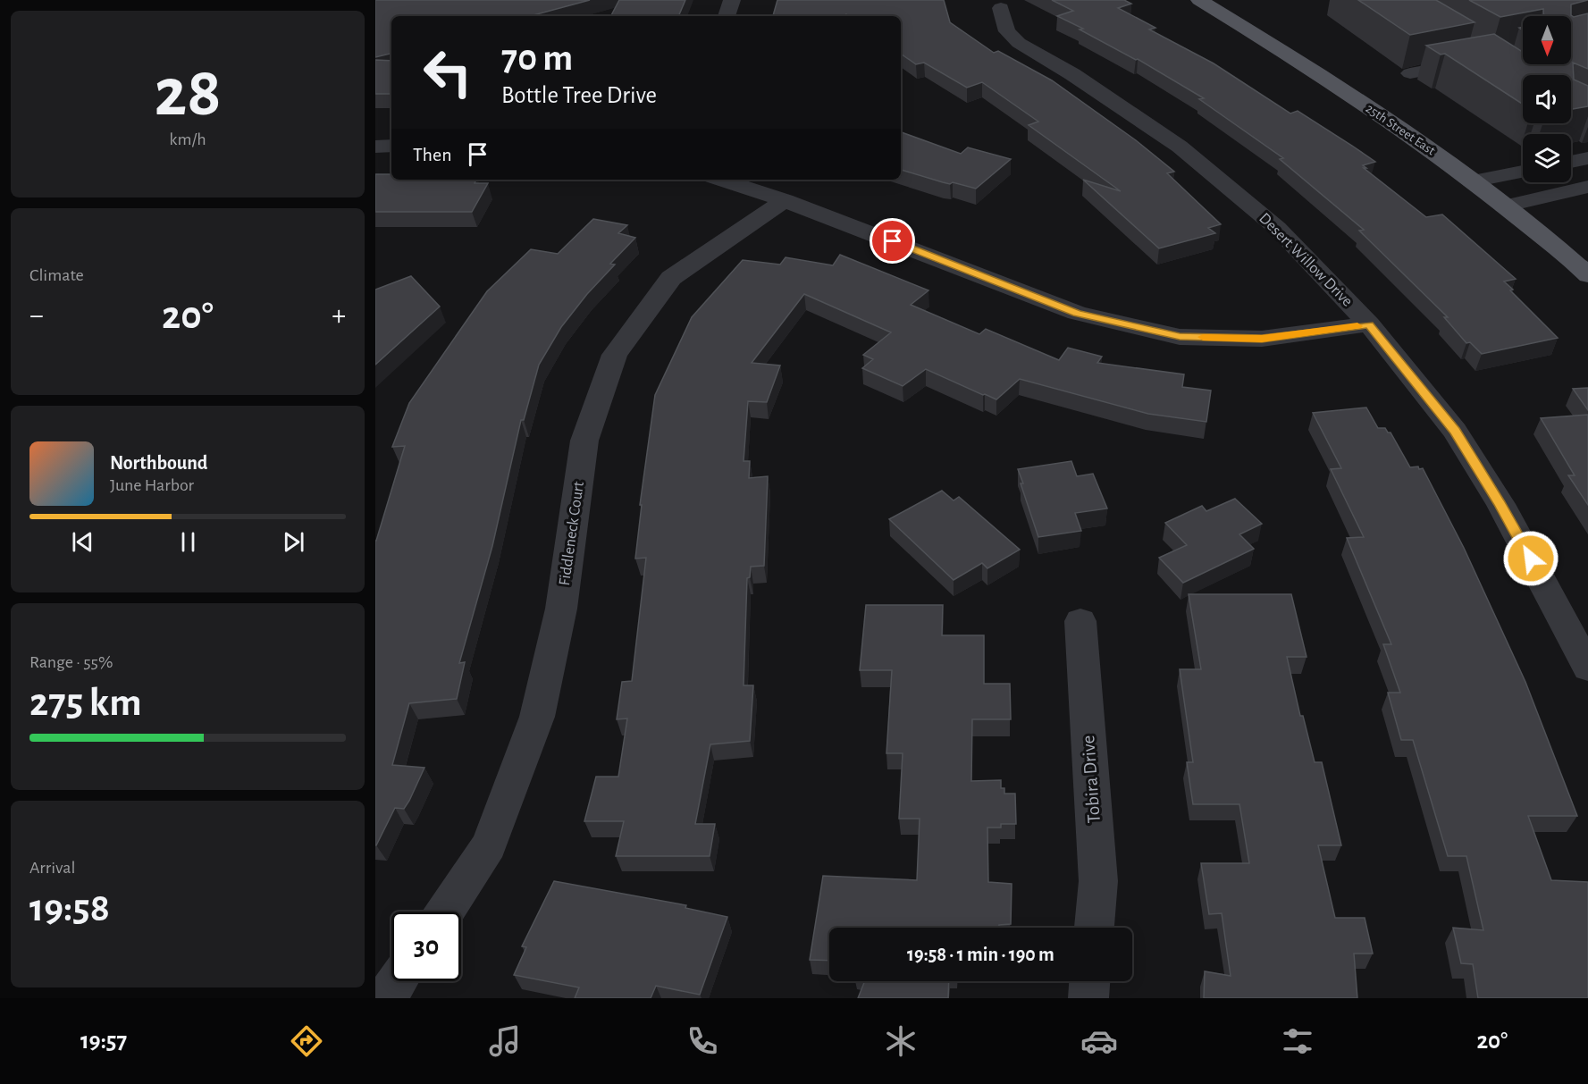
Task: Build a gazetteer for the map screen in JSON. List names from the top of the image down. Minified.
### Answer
{"streets":{"main road":["25th Street East"],"street":["Desert Willow Drive","Fiddleneck Court","Tobira Drive"]},"north":"bottom","page":{"tile":[["28","km/h"],"Climate",["Range · 55%","275 km"],["Arrival","19:58"]],"turn":["70 m","Bottle Tree Drive"],"then":"Then","heat":["−","20°","+"],"song":["Northbound","June Harbor"],"limit":"30","trip":"19:58 · 1 min · 190 m","tabs":["19:57","20°"]}}
